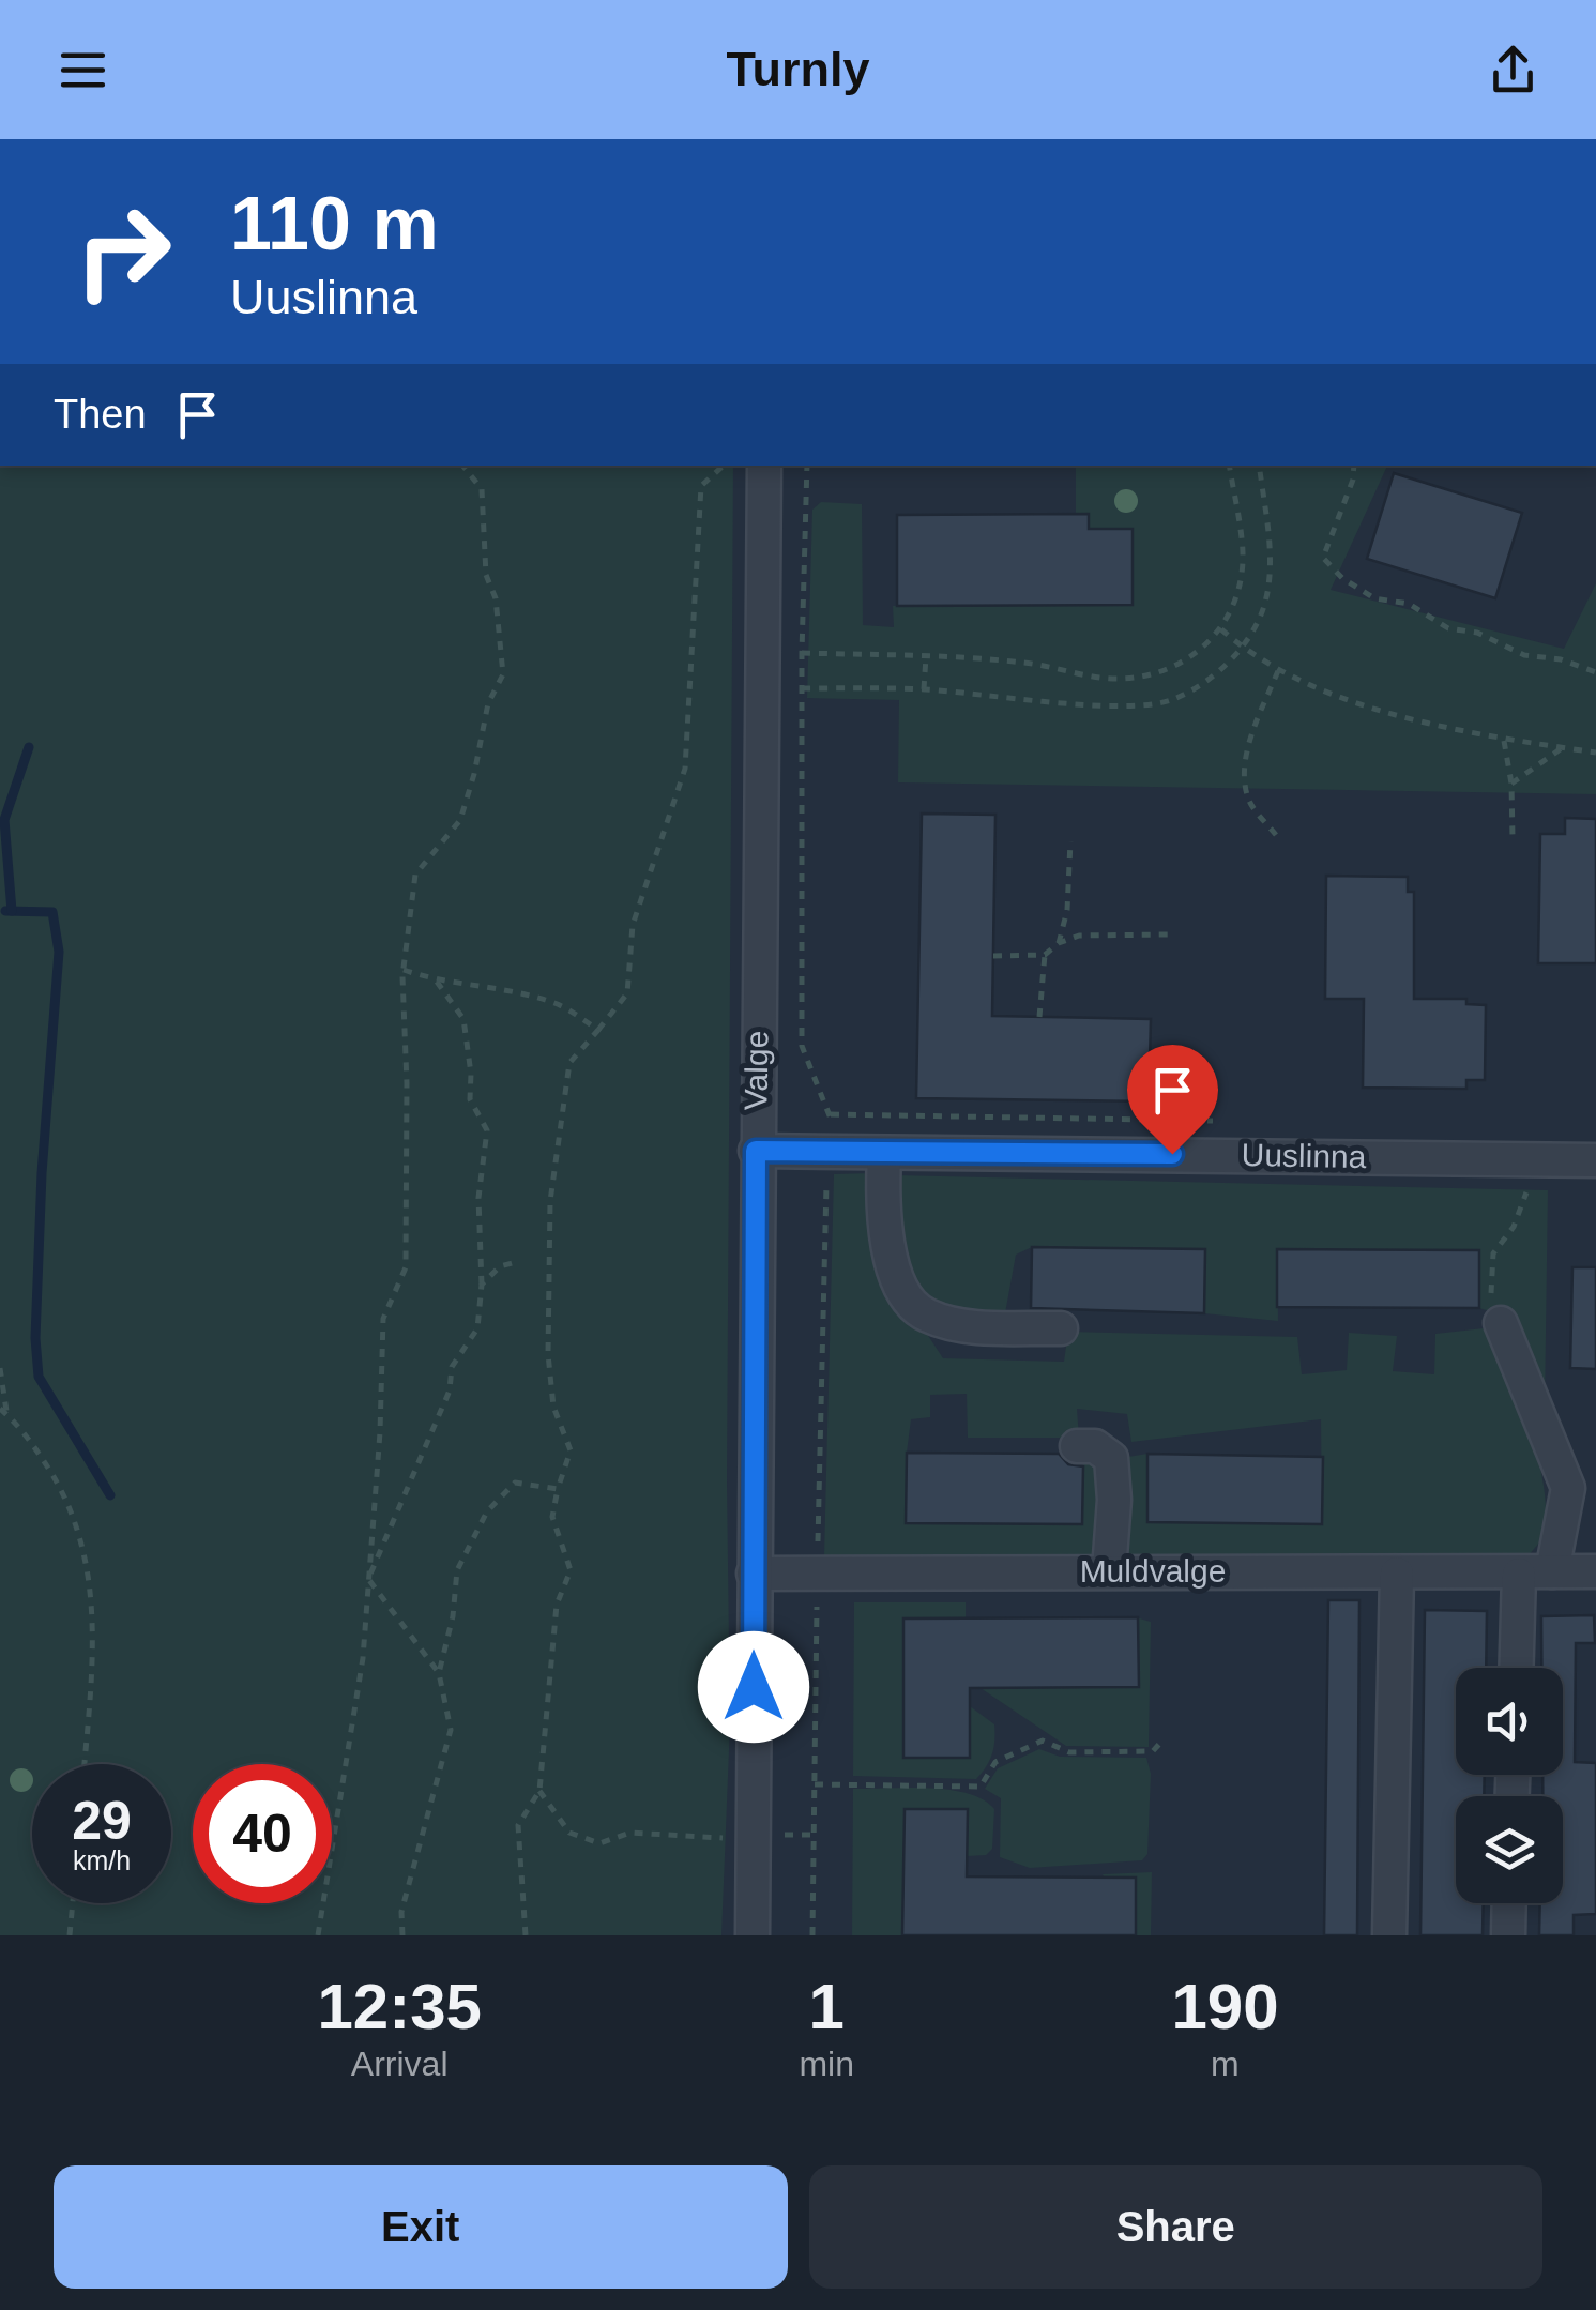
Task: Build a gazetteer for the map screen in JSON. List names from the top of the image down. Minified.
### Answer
{"streets":{"street":["Valge","Uuslinna","Muldvalge"]},"crossings":[["Valge","Uuslinna"],["Valge","Muldvalge"]],"page":{"header":"Turnly","turn":["110 m","Uuslinna"],"then":"Then","speed":"29 km/h","limit":"40","eta":["12:35","Arrival","1","min","190","m"],"buttons":["Exit","Share"]}}
